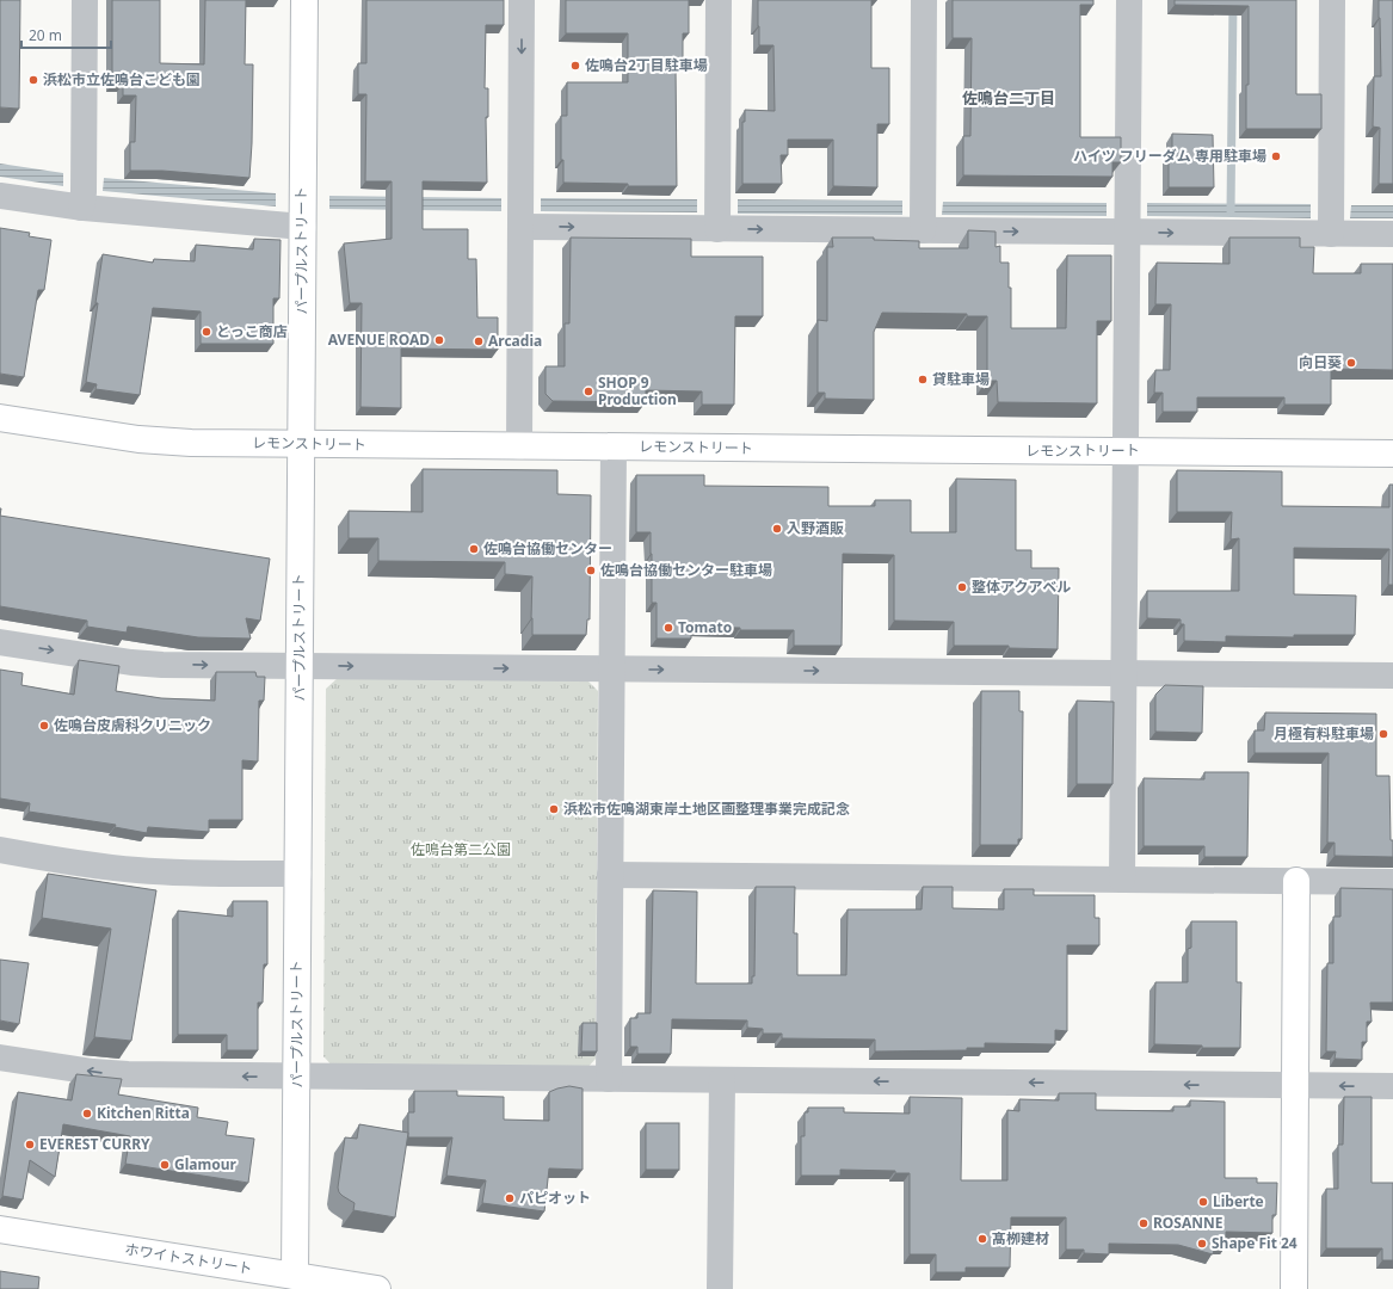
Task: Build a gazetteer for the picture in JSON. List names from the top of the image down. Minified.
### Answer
{"streets":{"street":["パープルストリート","レモンストリート","ホワイトストリート"]},"crossings":[["パープルストリート","レモンストリート"],["パープルストリート","ホワイトストリート"]],"districts":["佐鳴台二丁目"],"parks":["佐鳴台第二公園"],"places":["佐鳴台2丁目駐車場","浜松市立佐鳴台こども園","ハイツ フリーダム 専用駐車場","とっこ商店","AVENUE ROAD","Arcadia","向日葵","貸駐車場","SHOP 9 Production","入野酒販","佐鳴台協働センター","佐鳴台協働センター駐車場","整体アクアベル","Tomato","佐鳴台皮膚科クリニック","月極有料駐車場","浜松市佐鳴湖東岸土地区画整理事業完成記念","Kitchen Ritta","EVEREST CURRY","Glamour","パピオット","Liberte","ROSANNE","髙栁建材","Shape Fit 24"],"scale_bar":"20 m"}
